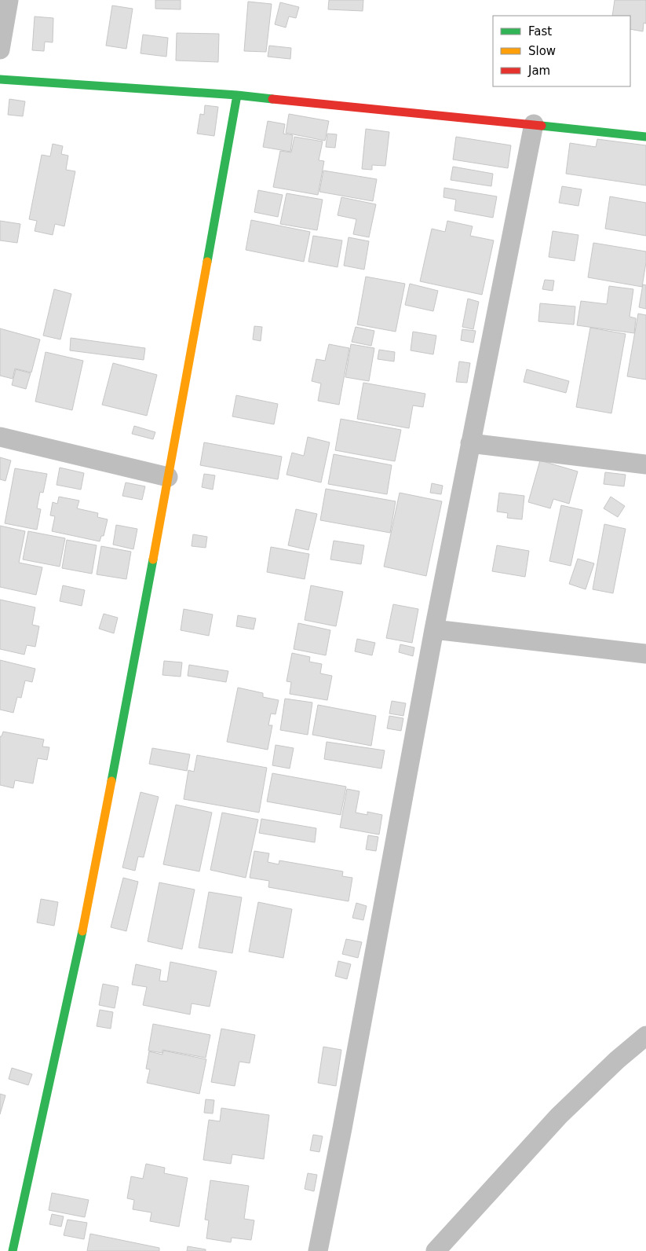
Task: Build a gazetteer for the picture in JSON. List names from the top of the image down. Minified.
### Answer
{"legend":["Fast","Slow","Jam"]}
